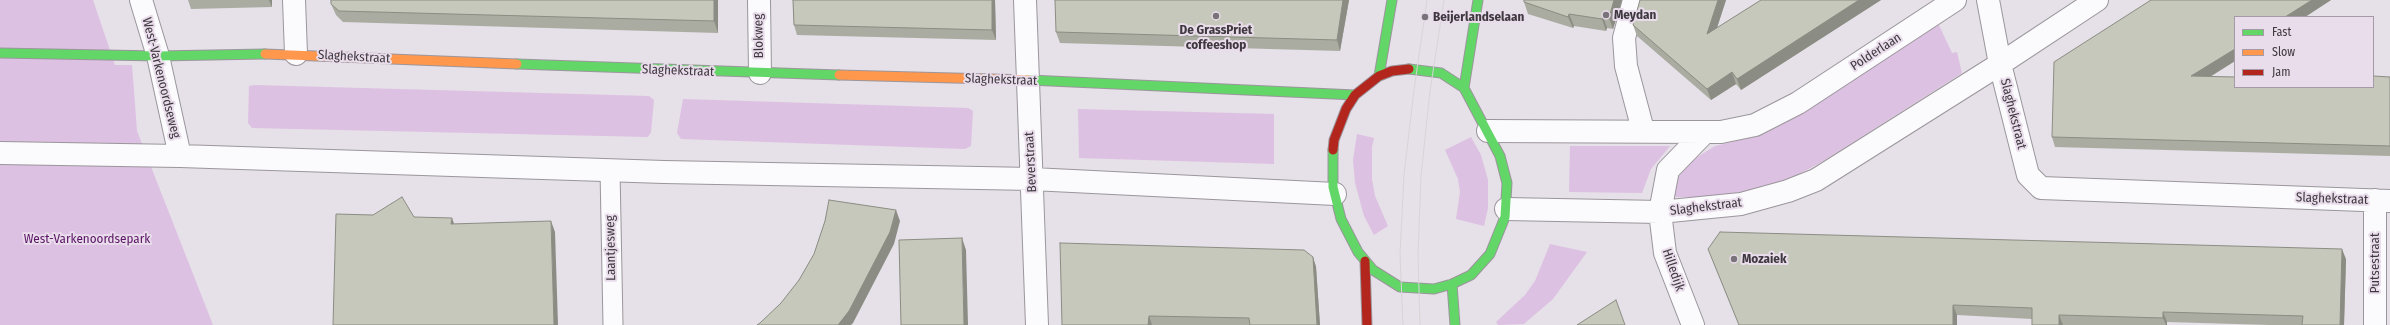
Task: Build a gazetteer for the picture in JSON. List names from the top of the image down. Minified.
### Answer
{"streets":{"street":["Blokweg","Polderlaan","Slaghekstraat","West-Varkenoordseweg","Beverstraat","Putsestraat","Hilledijk"],"lane":["Laantjesweg"]},"crossings":[["Blokweg","Slaghekstraat"],["Polderlaan","Slaghekstraat"],["Slaghekstraat","West-Varkenoordseweg"],["Slaghekstraat","Beverstraat"],["Slaghekstraat","Putsestraat"],["Slaghekstraat","Hilledijk"]],"parks":["West-Varkenoordsepark"],"places":["Meydan","De GrassPriet coffeeshop","Beijerlandselaan","Mozaiek"],"legend":["Fast","Slow","Jam"]}
